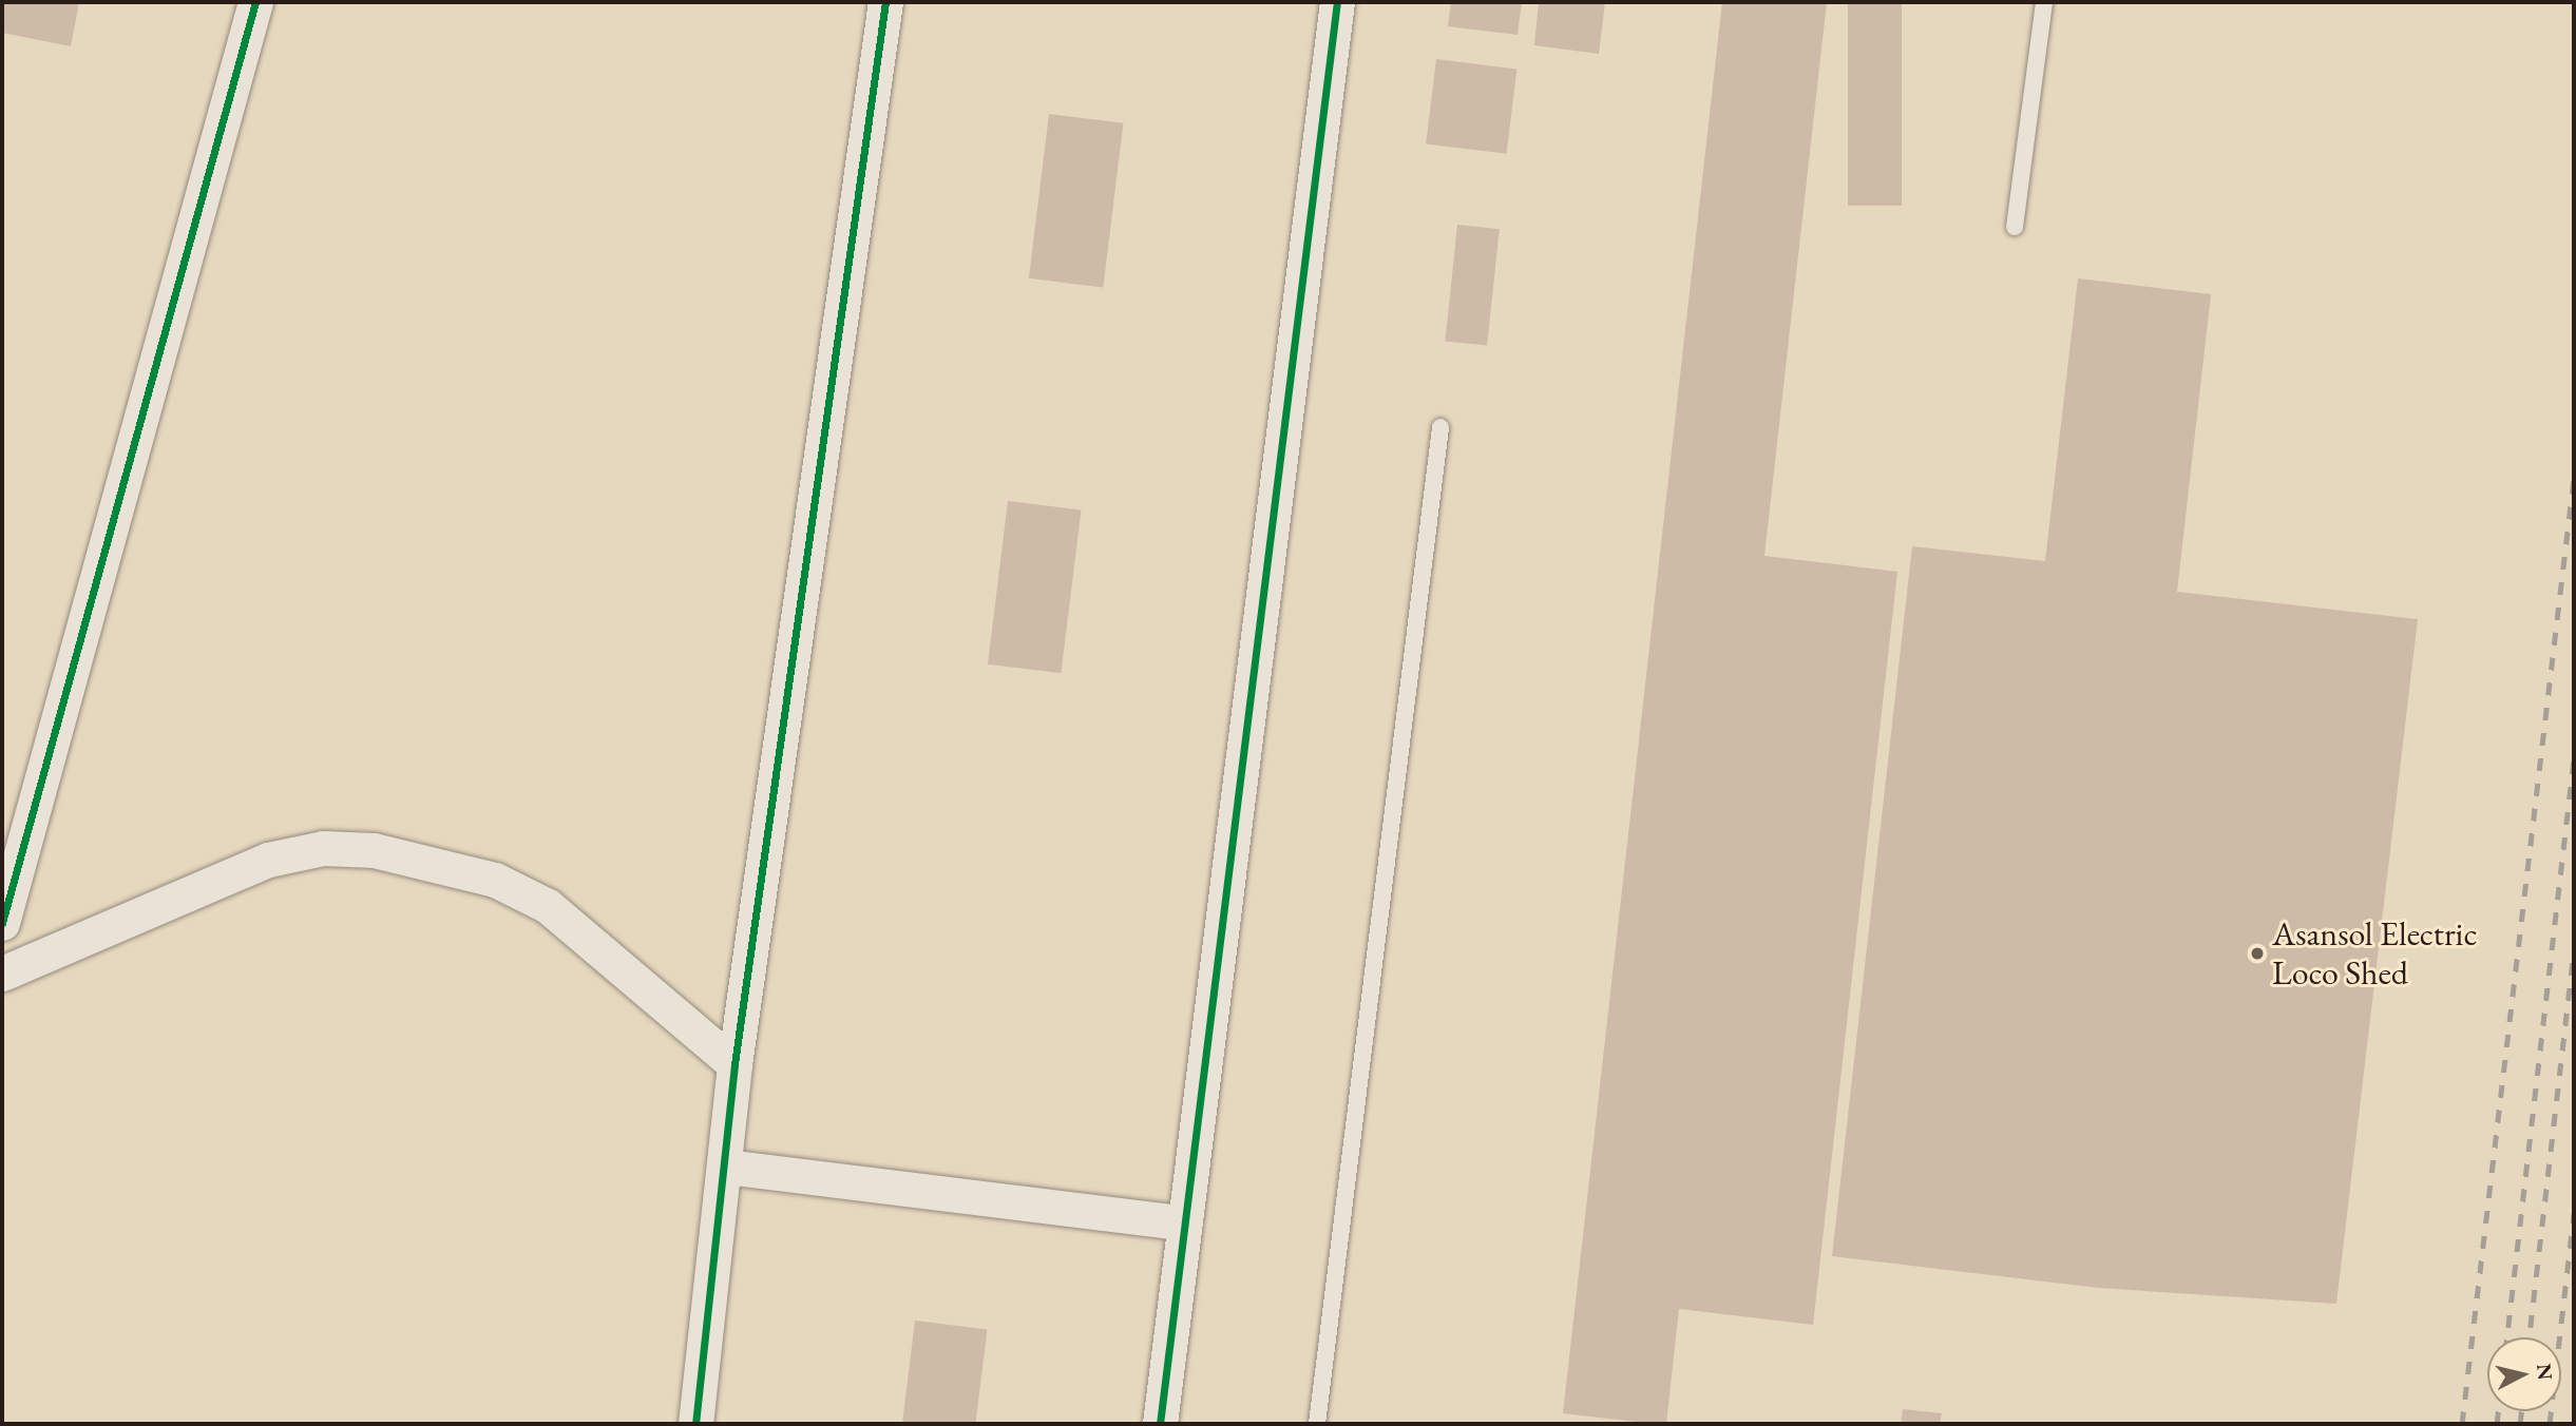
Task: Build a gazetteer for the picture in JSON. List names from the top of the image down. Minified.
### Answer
{"places":["Asansol Electric Loco Shed"],"north":"right"}
